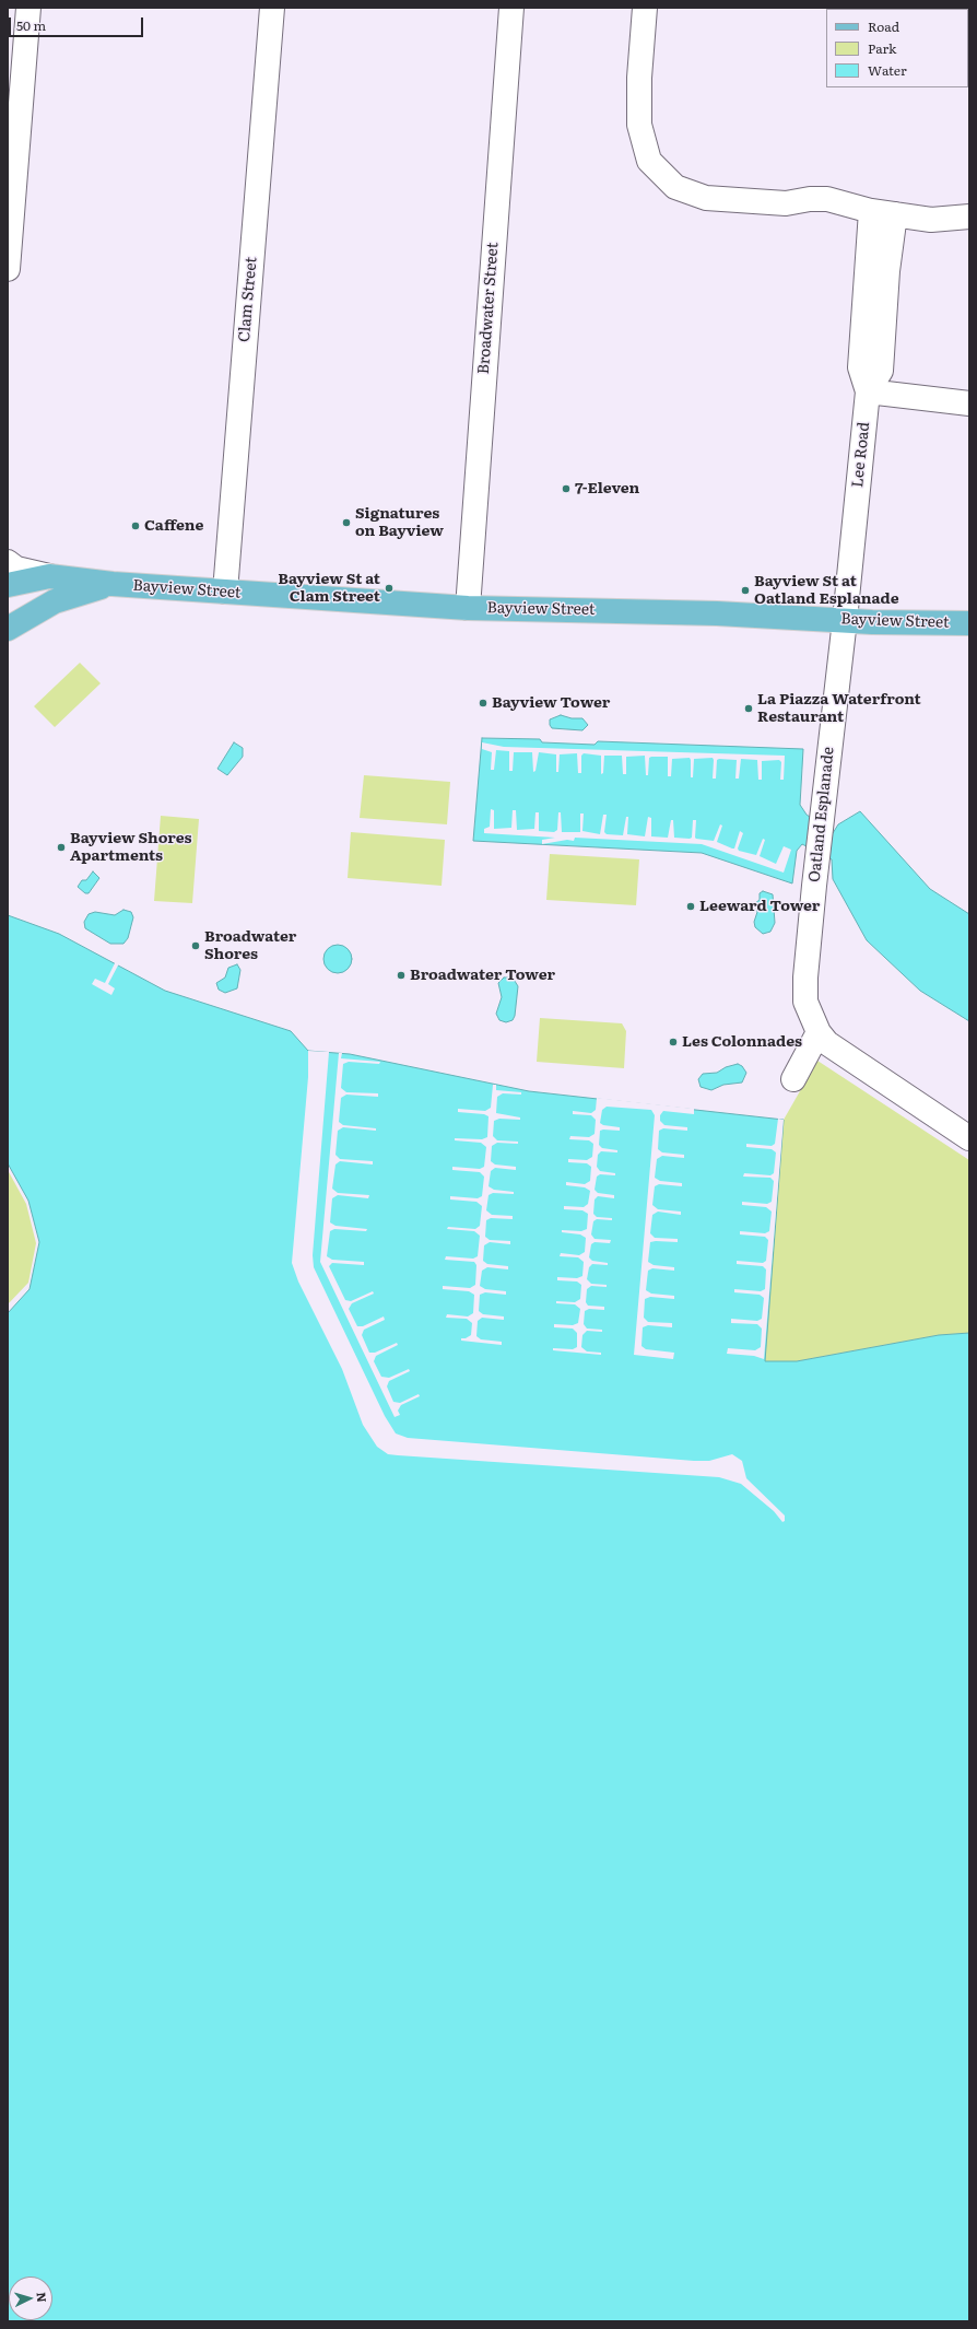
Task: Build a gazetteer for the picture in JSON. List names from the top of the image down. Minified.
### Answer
{"streets":{"main road":["Bayview Street"],"street":["Clam Street","Broadwater Street","Lee Road","Oatland Esplanade"]},"crossings":[["Clam Street","Bayview Street"],["Broadwater Street","Bayview Street"],["Lee Road","Bayview Street"],["Lee Road","Oatland Esplanade"],["Bayview Street","Oatland Esplanade"]],"places":["7-Eleven","Signatures on Bayview","Caffene","Bayview St at Clam Street","Bayview St at Oatland Esplanade","Bayview Tower","La Piazza Waterfront Restaurant","Bayview Shores Apartments","Leeward Tower","Broadwater Shores","Broadwater Tower","Les Colonnades"],"legend":["Road","Park","Water"],"scale_bar":"50 m","north":"right"}
